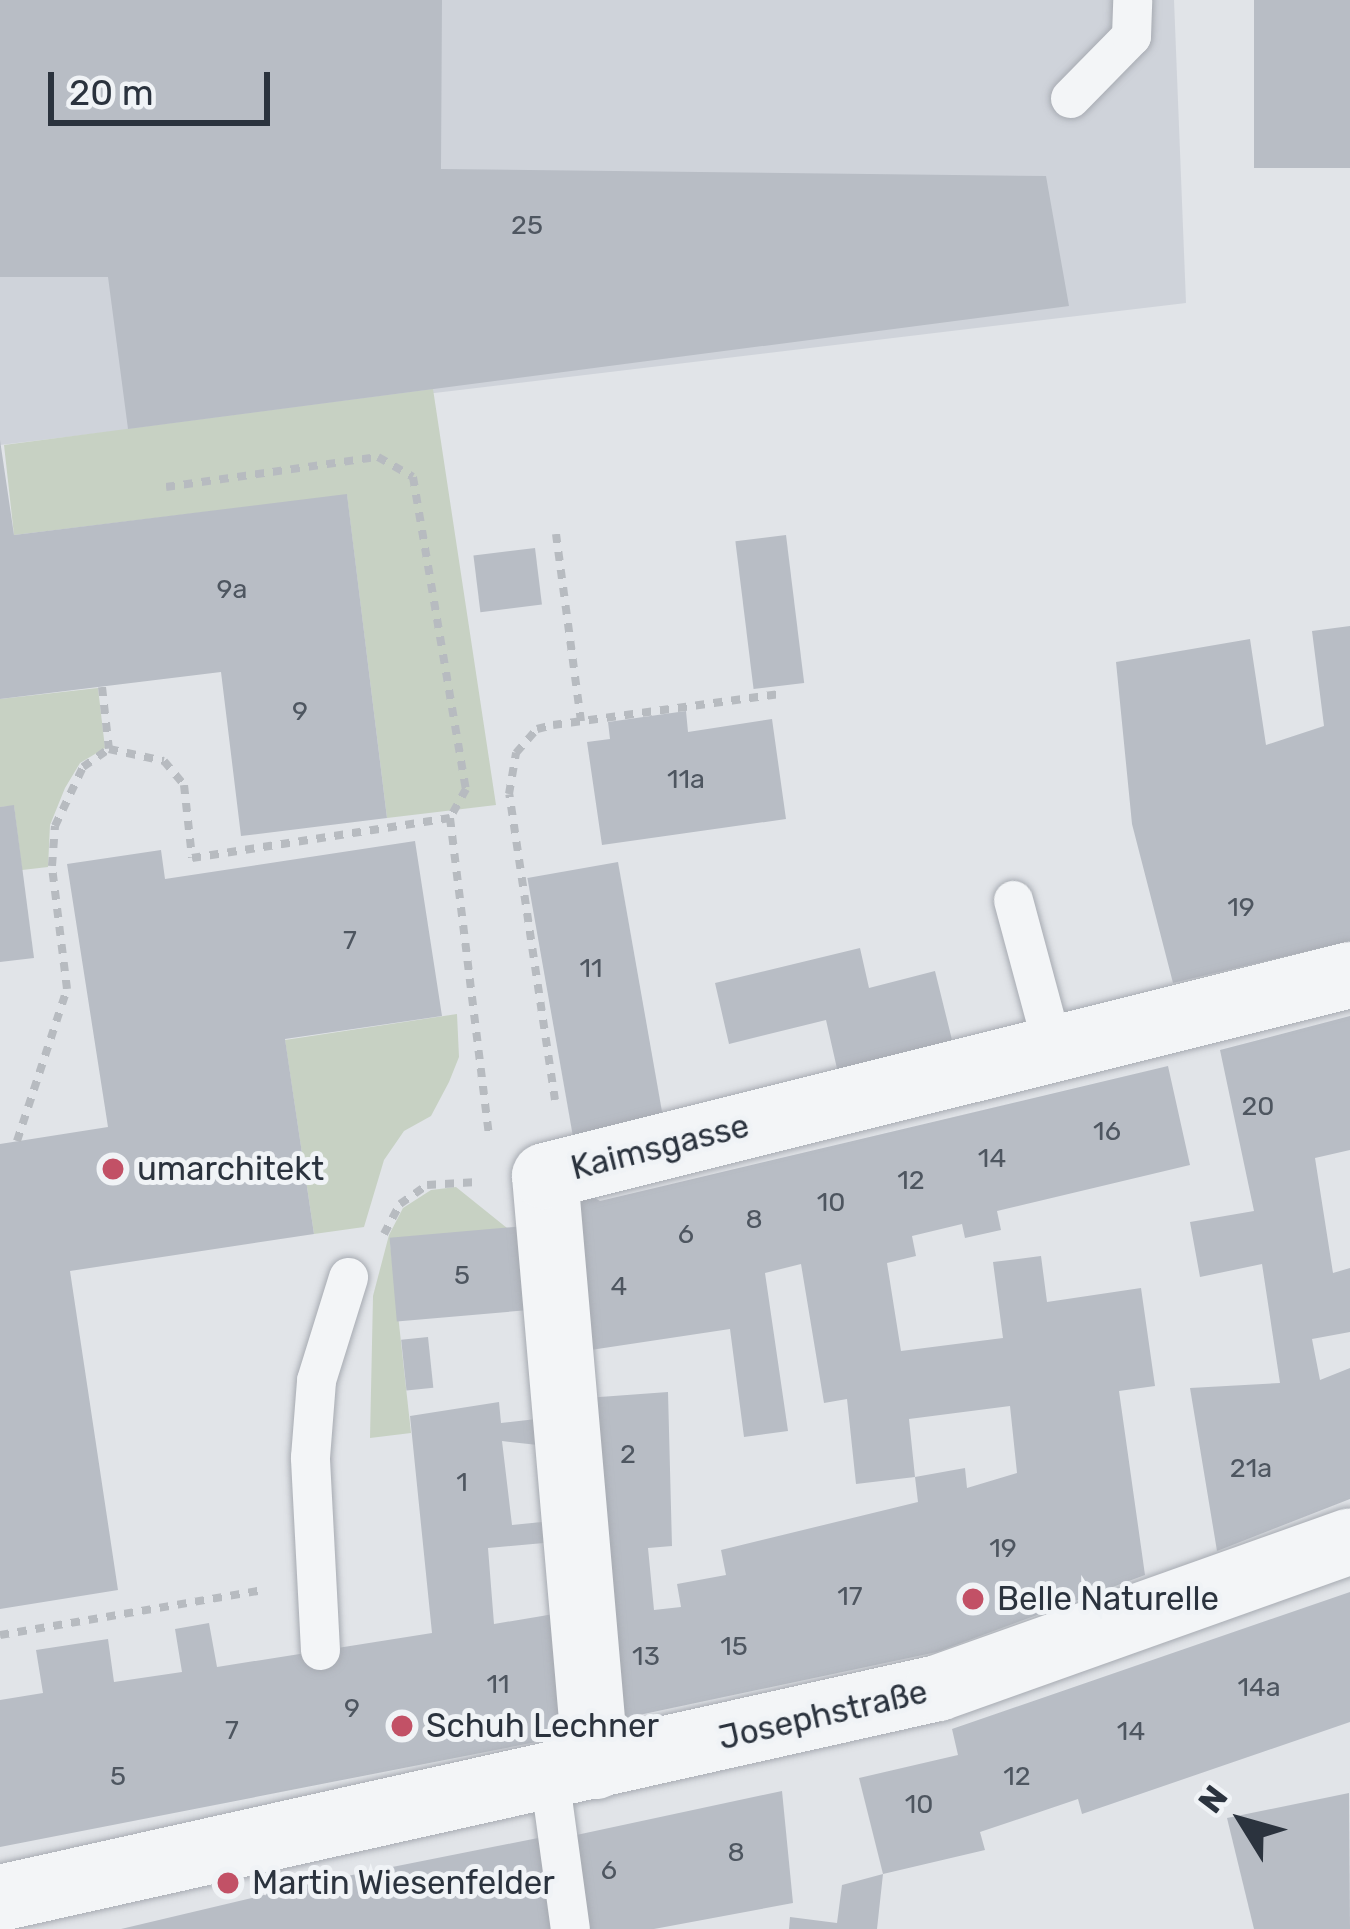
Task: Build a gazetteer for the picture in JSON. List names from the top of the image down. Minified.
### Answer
{"streets":{"street":["Kaimsgasse","Josephstraße"]},"crossings":[["Kaimsgasse","Josephstraße"]],"places":["umarchitekt","Belle Naturelle","Schuh Lechner","Martin Wiesenfelder"],"house_numbers":["25","9a","9","11a","19","7","11","20","16","14","12","10","8","6","5","4","2","21a","1","19","17","15","13","11","14a","9","7","14","5","12","10","8","6"],"scale_bar":"20 m","north":"top left"}
